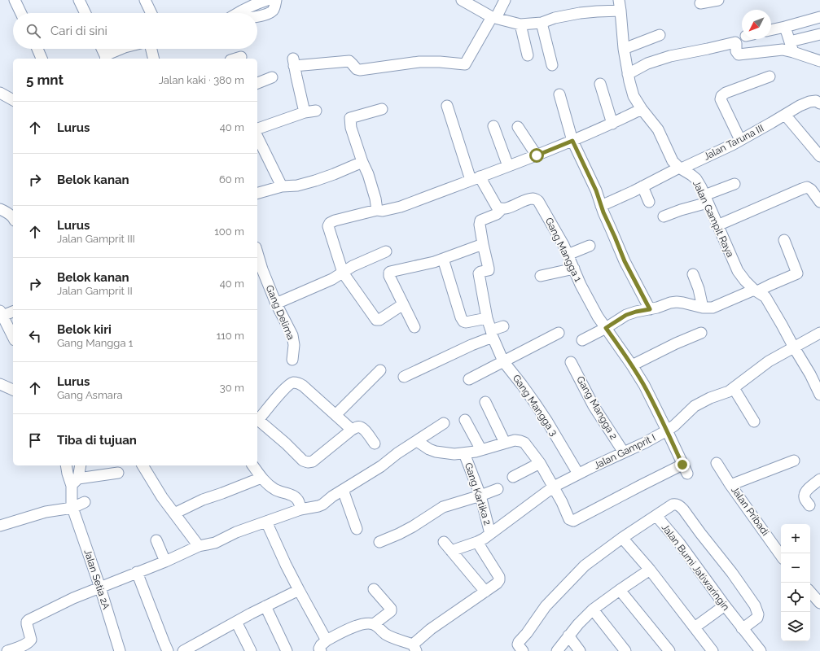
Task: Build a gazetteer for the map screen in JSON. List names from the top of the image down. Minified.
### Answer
{"streets":{"street":["Jalan Taruna III","Jalan Gampit Raya","Gang Mangga 1","Gang Delima","Gang Mangga 3","Gang Mangga 2","Jalan Gamprit I","Gang Kartika 2","Jalan Pribadi","Jalan Bumi Jatiwaringin","Jalan Setia 2A"]},"crossings":[["Jalan Taruna III","Jalan Gampit Raya"],["Jalan Gampit Raya","Jalan Gamprit I"],["Gang Mangga 1","Jalan Gamprit I"],["Gang Mangga 3","Jalan Gamprit I"],["Gang Mangga 2","Jalan Gamprit I"],["Jalan Gamprit I","Gang Kartika 2"]],"north":"bottom left","page":{"search":"Cari di sini","heading":["5 mnt","Jalan kaki · 380 m"],"list":[["Lurus","40 m"],["Belok kanan","60 m"],["Lurus","Jalan Gamprit III","100 m"],["Belok kanan","Jalan Gamprit II","40 m"],["Belok kiri","Gang Mangga 1","110 m"],["Lurus","Gang Asmara","30 m"],"Tiba di tujuan"],"map_buttons":["+","−"]}}
